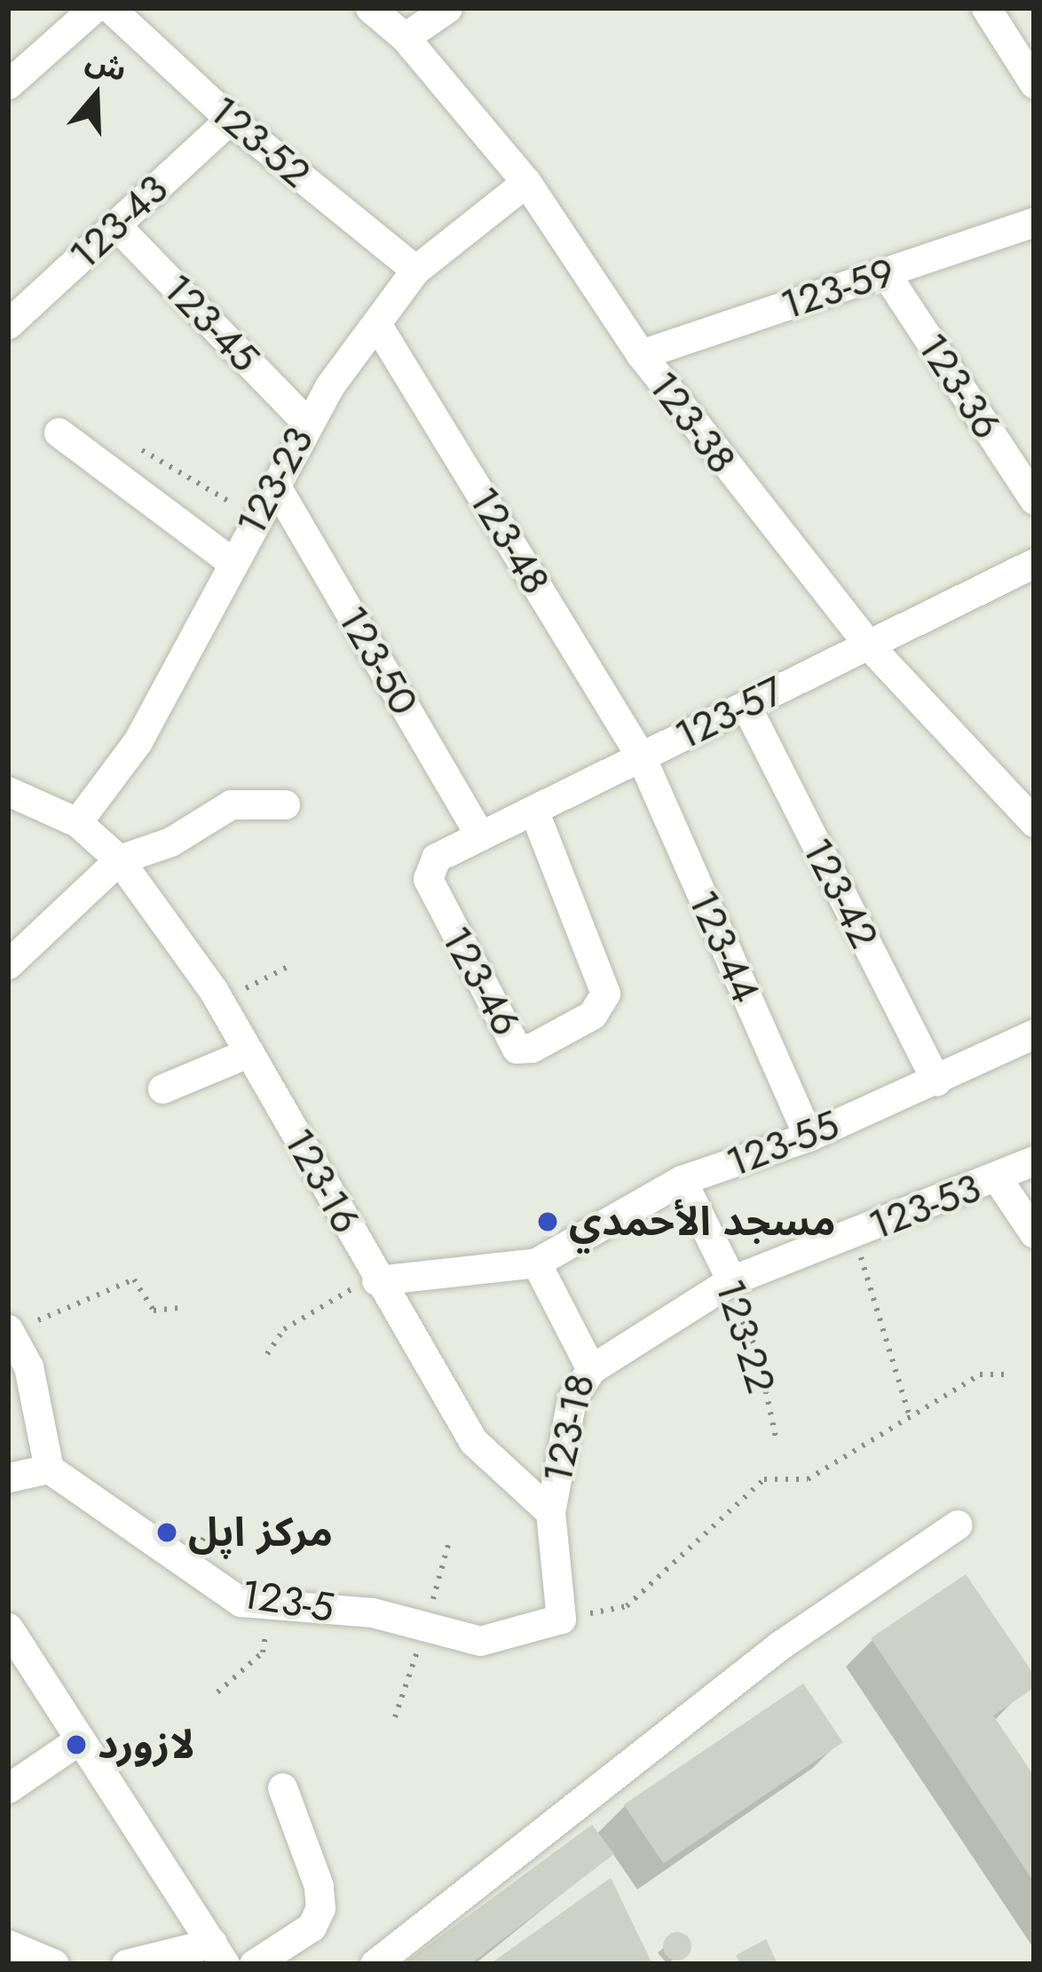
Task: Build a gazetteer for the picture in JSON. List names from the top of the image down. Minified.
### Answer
{"streets":{"street":["123-52","123-43","123-59","123-45","123-36","123-38","123-23","123-48","123-50","123-57","123-42","123-44","123-46","123-55","123-16","123-53","123-22","123-18","123-5"]},"crossings":[["123-52","123-43"],["123-52","123-23"],["123-43","123-45"],["123-59","123-36"],["123-59","123-38"],["123-45","123-23"],["123-38","123-23"],["123-38","123-57"],["123-23","123-48"],["123-23","123-50"],["123-23","123-16"],["123-48","123-57"],["123-48","123-44"],["123-50","123-57"],["123-57","123-42"],["123-57","123-44"],["123-57","123-46"],["123-42","123-55"],["123-44","123-55"],["123-55","123-22"],["123-55","123-18"],["123-16","123-18"],["123-53","123-22"],["123-53","123-18"]],"places":["مسجد الأحمدي","مركز اپل","لازورد"],"north":"top"}
